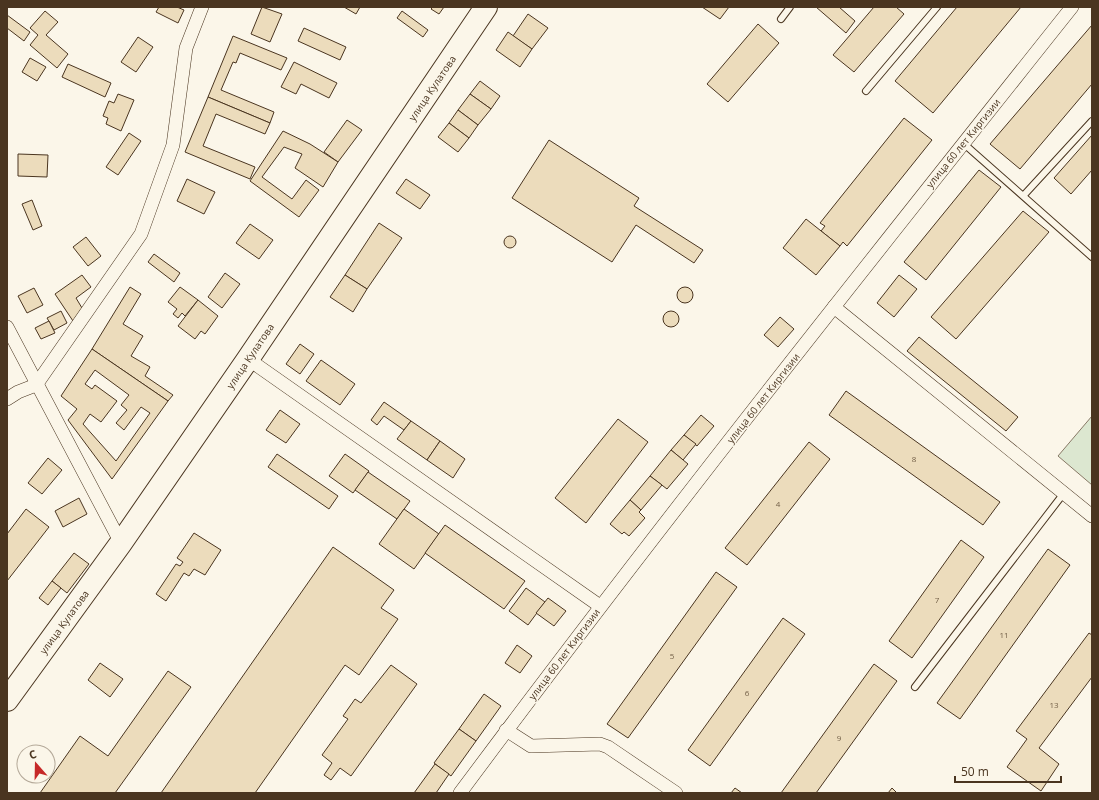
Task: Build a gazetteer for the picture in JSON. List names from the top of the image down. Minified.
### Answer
{"streets":{"highway":["улица Кулатова"],"street":["улица 60 лет Киргизии"]},"house_numbers":["8","4","7","11","5","6","13","9"],"scale_bar":"50 m","north":"top"}
